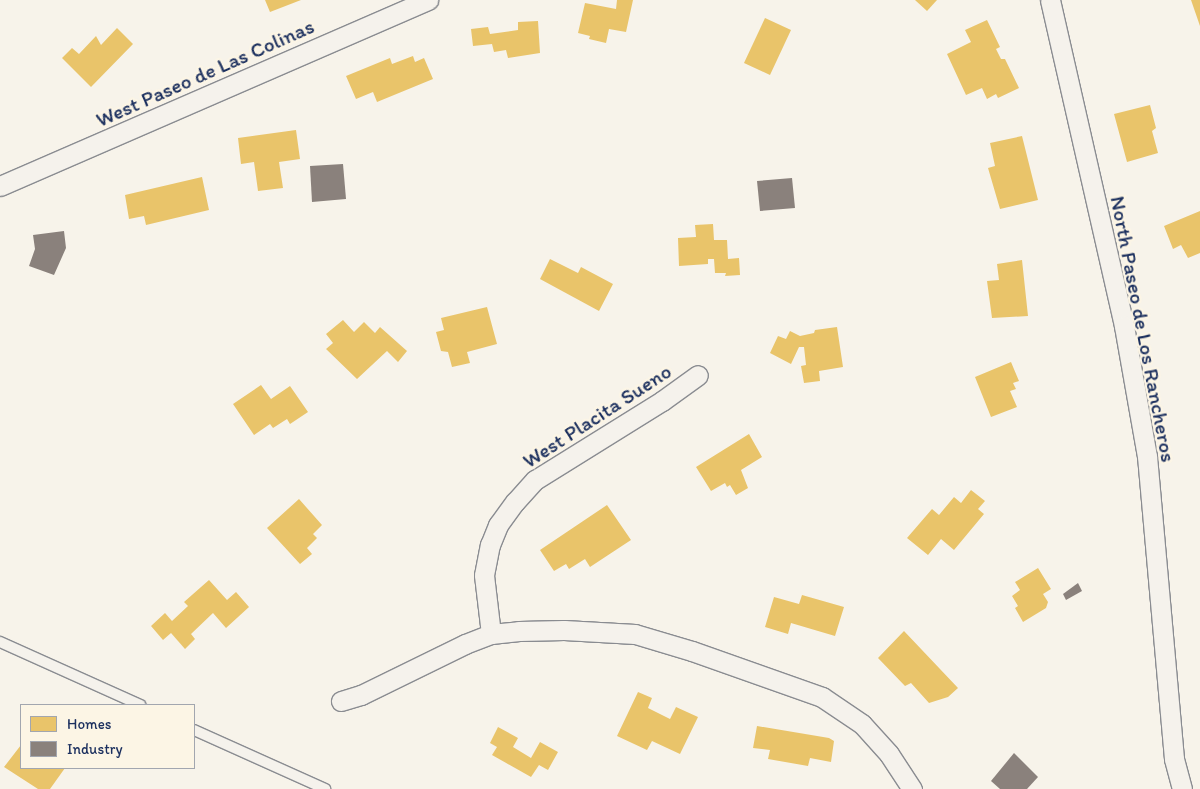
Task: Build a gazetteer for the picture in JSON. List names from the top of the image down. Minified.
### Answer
{"streets":{"street":["West Paseo de Las Colinas","North Paseo de Los Rancheros","West Placita Sueno"]},"legend":["Homes","Industry"]}
